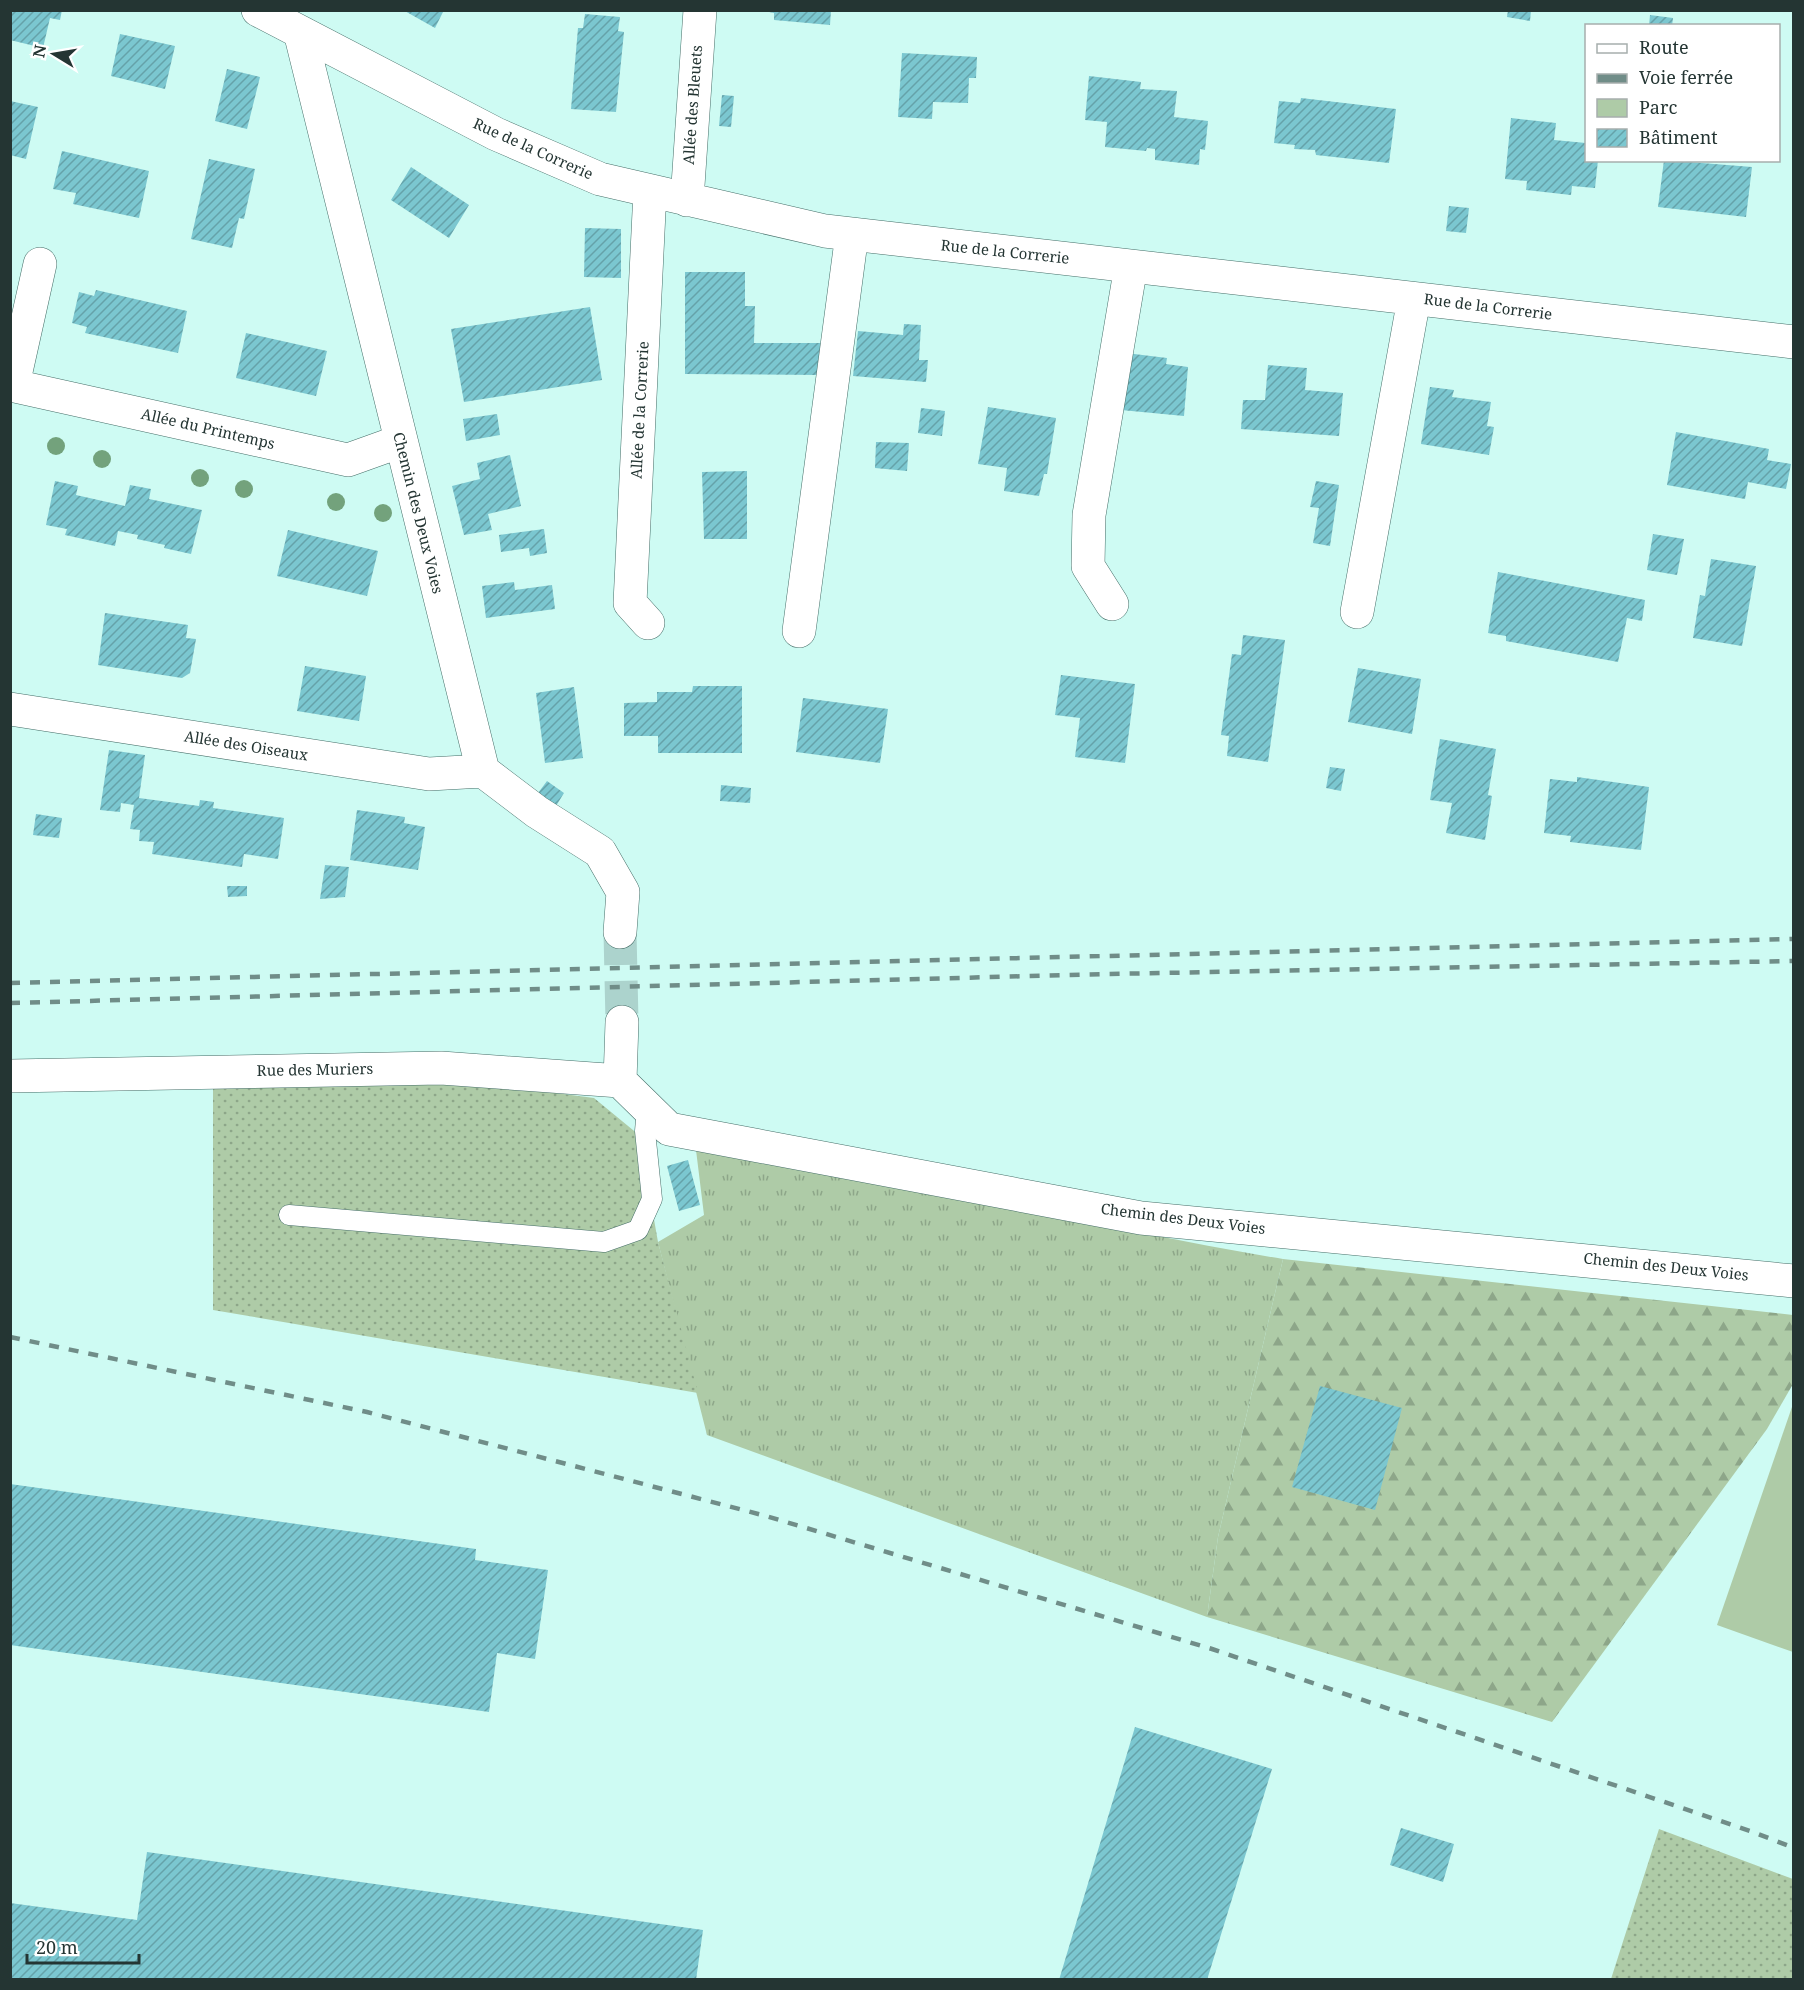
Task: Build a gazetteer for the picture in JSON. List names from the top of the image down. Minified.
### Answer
{"streets":{"street":["Allée des Bleuets","Rue de la Correrie","Allée de la Correrie","Allée du Printemps","Chemin des Deux Voies","Allée des Oiseaux","Rue des Muriers"]},"crossings":[["Allée des Bleuets","Rue de la Correrie"],["Rue de la Correrie","Allée de la Correrie"],["Rue de la Correrie","Chemin des Deux Voies"],["Allée du Printemps","Chemin des Deux Voies"],["Chemin des Deux Voies","Allée des Oiseaux"],["Chemin des Deux Voies","Rue des Muriers"]],"legend":["Route","Voie ferrée","Parc","Bâtiment"],"scale_bar":"20 m","north":"left"}
